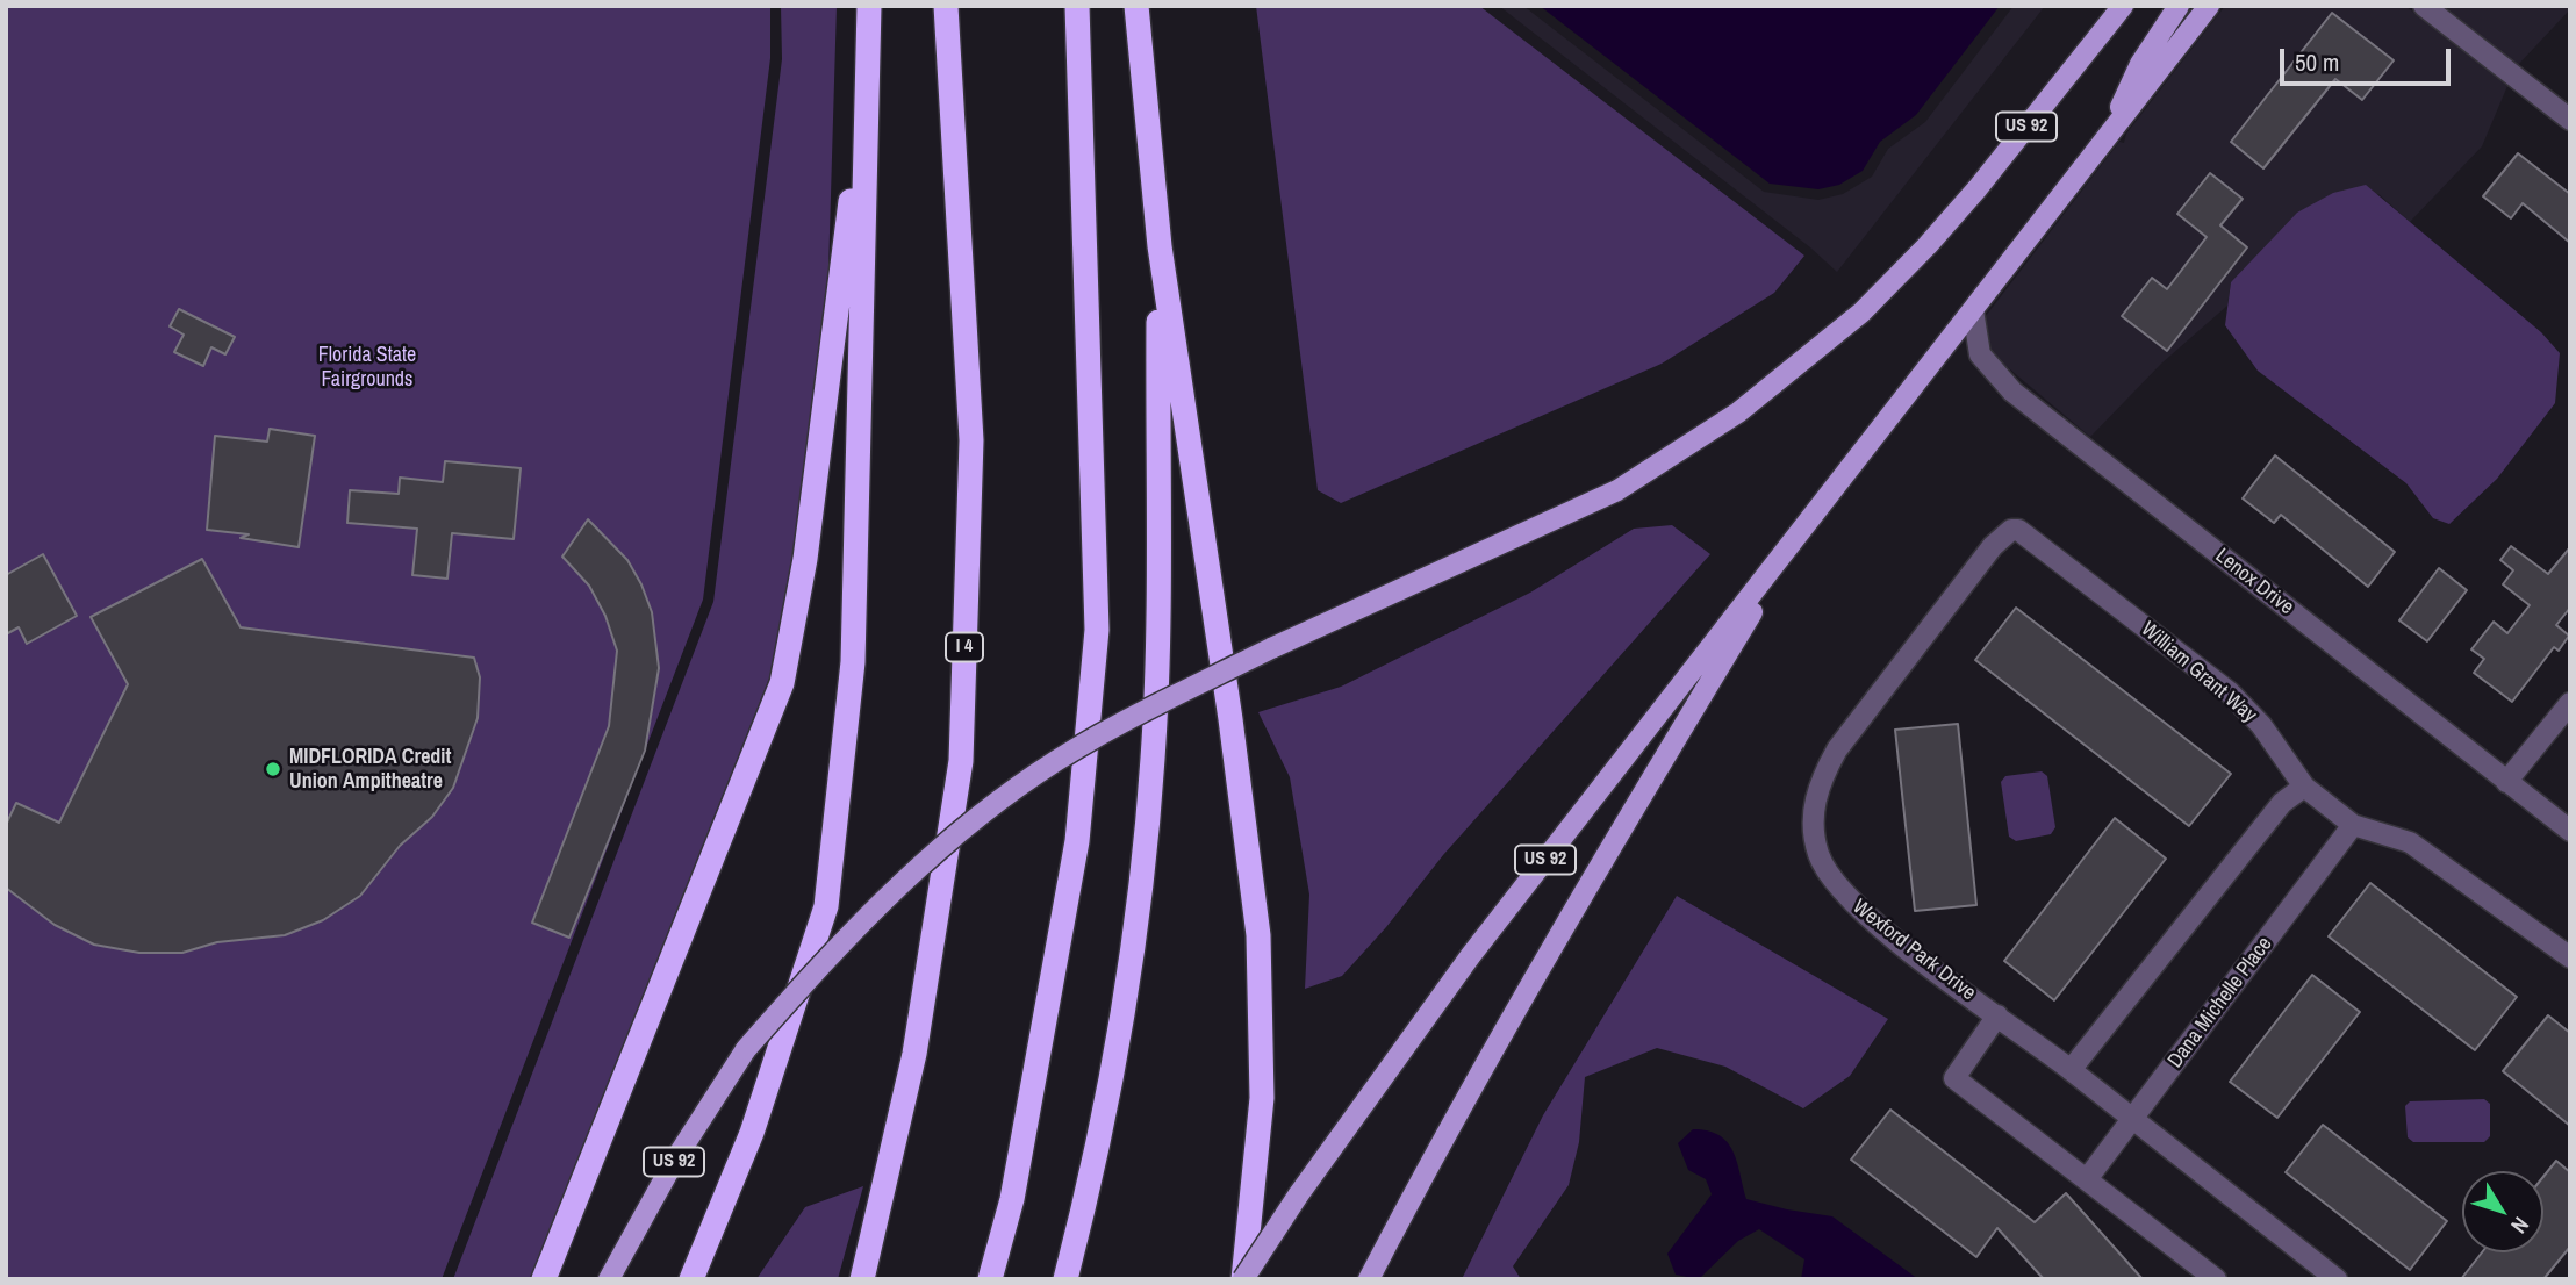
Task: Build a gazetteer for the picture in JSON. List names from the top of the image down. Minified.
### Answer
{"streets":{"highway":["I 4"],"main road":["US 92"],"street":["Lenox Drive","William Grant Way","Wexford Park Drive","Dana Michelle Place"]},"crossings":[["US 92","Lenox Drive"],["William Grant Way","Wexford Park Drive"],["William Grant Way","Dana Michelle Place"],["Wexford Park Drive","Dana Michelle Place"]],"parks":["Florida State Fairgrounds"],"places":["MIDFLORIDA Credit Union Ampitheatre"],"scale_bar":"50 m","north":"bottom right"}
